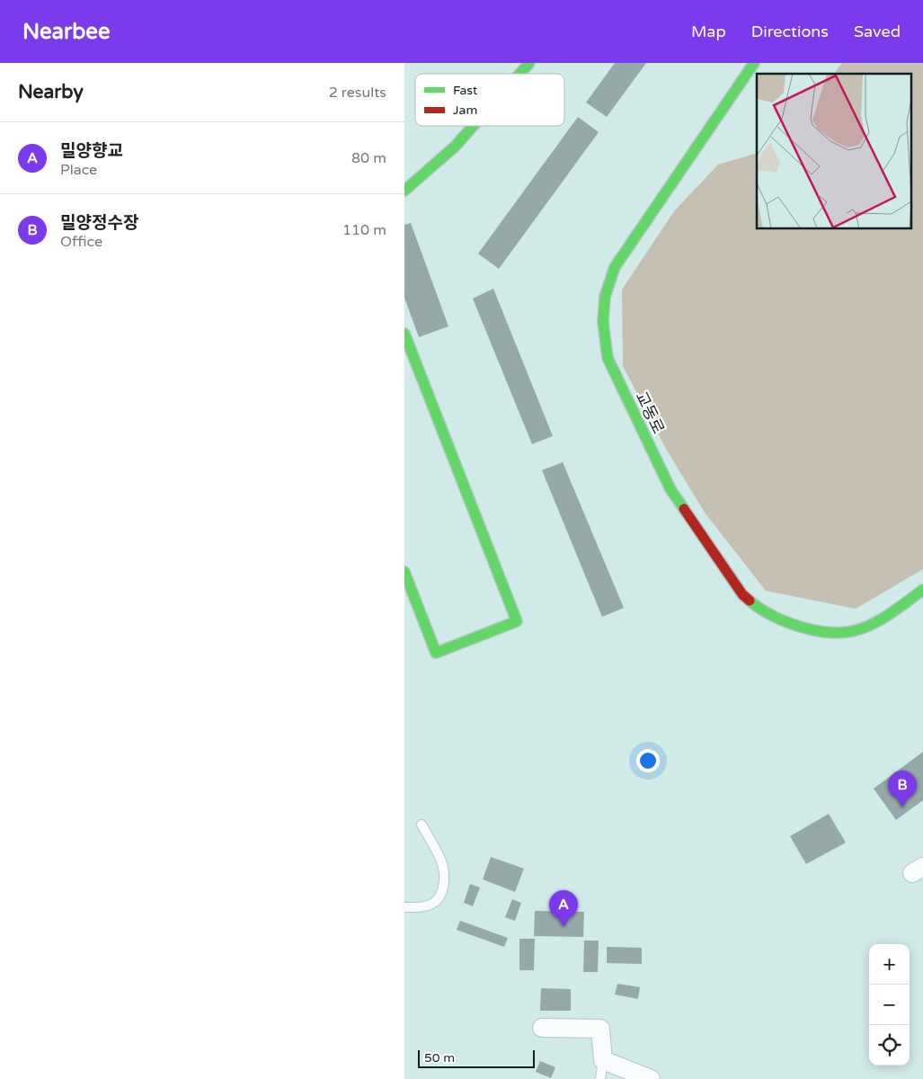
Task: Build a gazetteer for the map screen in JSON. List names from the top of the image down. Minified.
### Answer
{"streets":{"street":["교동로"]},"legend":["Fast","Jam"],"scale_bar":"50 m","page":{"header":"Nearbee","nav":["Map","Directions","Saved"],"heading":["Nearby","2 results"],"list":[{"mark":"A","name":"밀양향교","note":"Place","value":"80 m"},{"mark":"B","name":"밀양정수장","note":"Office","value":"110 m"}],"pins":["B","A"],"map_buttons":["+","−"],"scale":"50 m"}}
